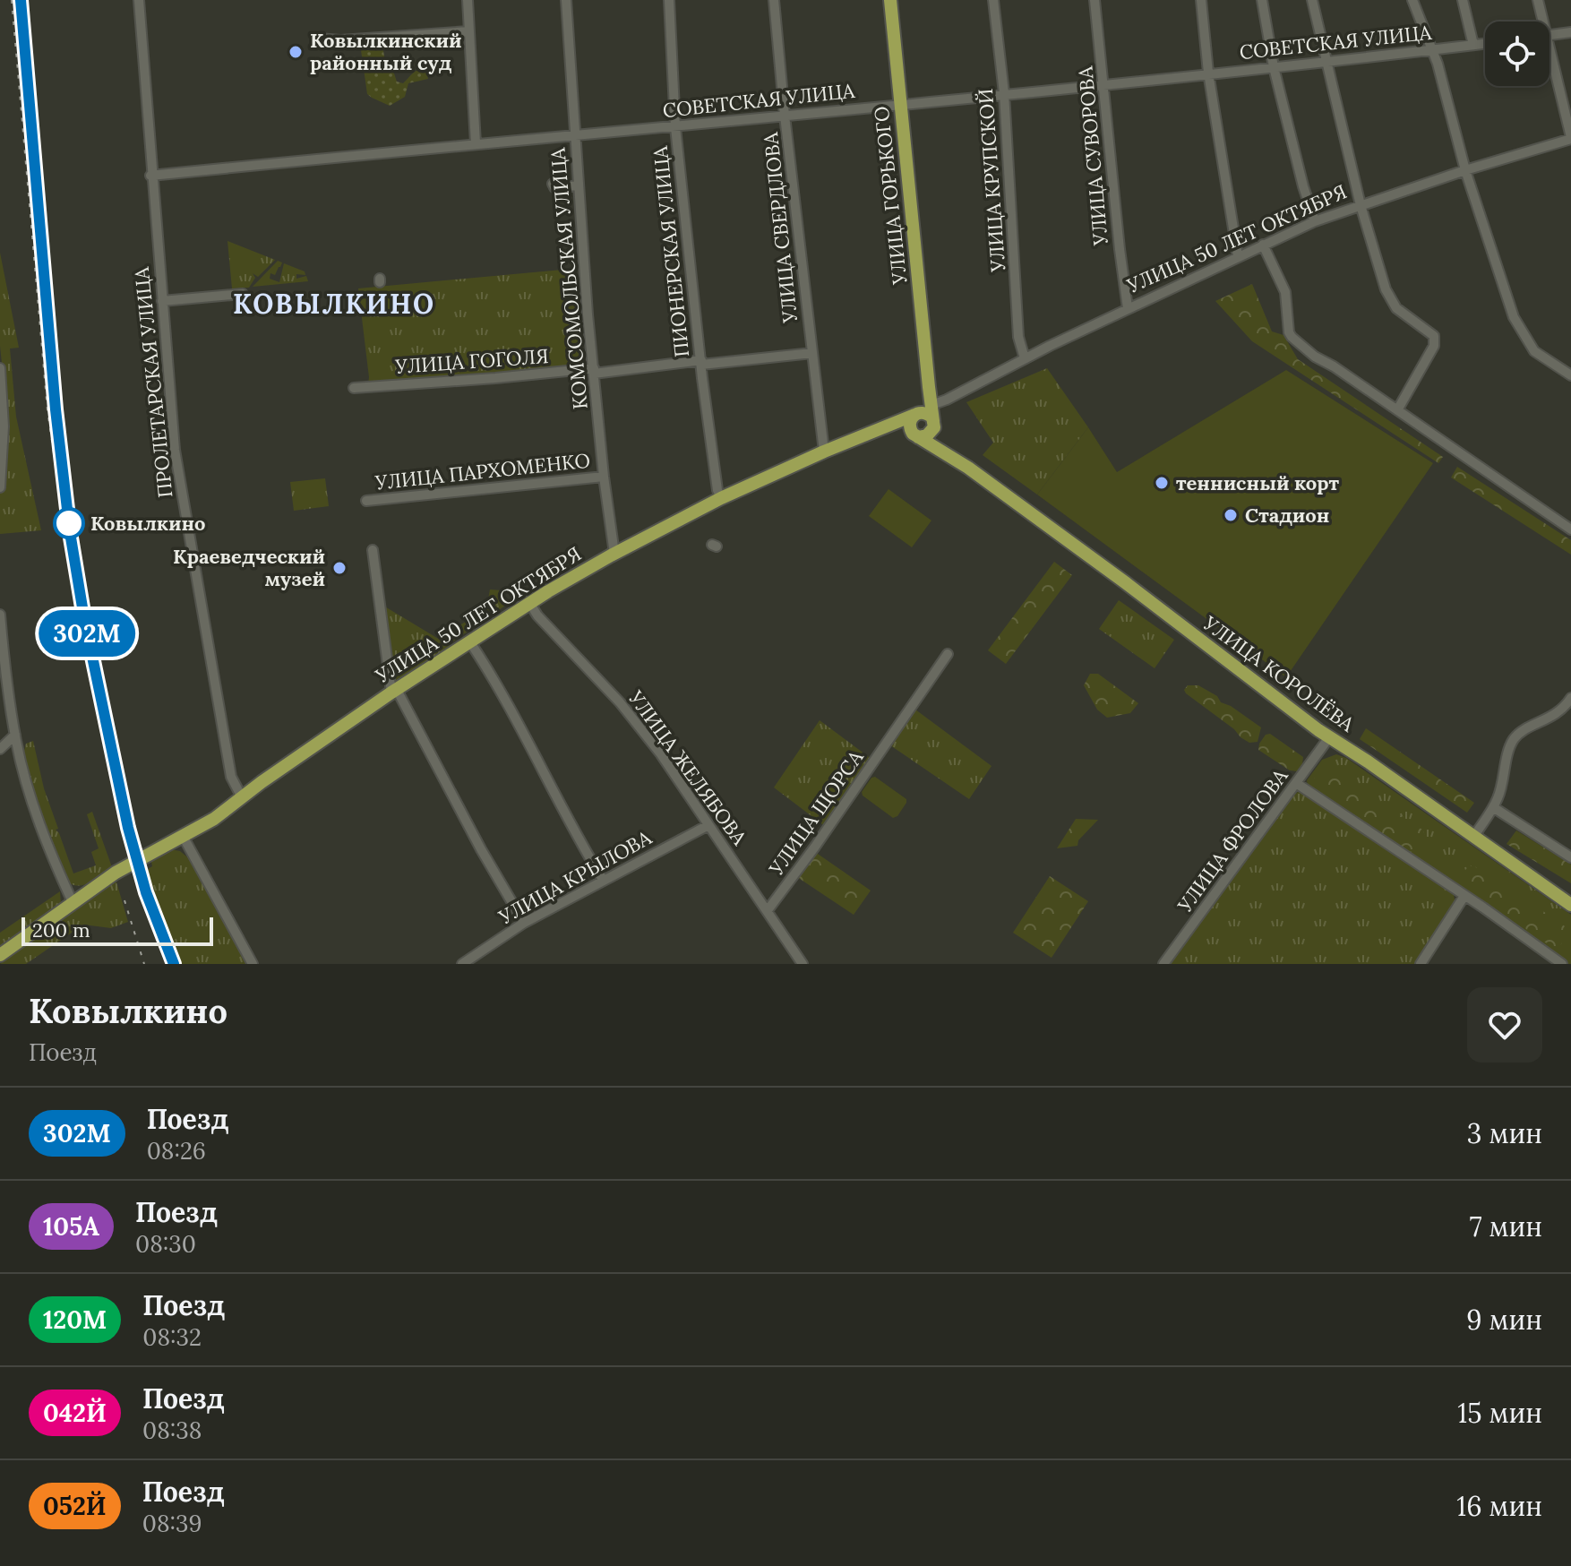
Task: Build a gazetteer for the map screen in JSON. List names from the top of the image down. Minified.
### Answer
{"streets":{"main road":["УЛИЦА ГОРЬКОГО","УЛИЦА 50 ЛЕТ ОКТЯБРЯ","УЛИЦА КОРОЛЁВА"],"street":["СОВЕТСКАЯ УЛИЦА","УЛИЦА СУВОРОВА","УЛИЦА КРУПСКОЙ","УЛИЦА СВЕРДЛОВА","ПИОНЕРСКАЯ УЛИЦА","КОМСОМОЛЬСКАЯ УЛИЦА","УЛИЦА ГОГОЛЯ","ПРОЛЕТАРСКАЯ УЛИЦА","УЛИЦА ПАРХОМЕНКО","УЛИЦА ЖЕЛЯБОВА","УЛИЦА ЩОРСА","УЛИЦА ФРОЛОВА","УЛИЦА КРЫЛОВА"]},"crossings":[["СОВЕТСКАЯ УЛИЦА","УЛИЦА СУВОРОВА"],["СОВЕТСКАЯ УЛИЦА","УЛИЦА КРУПСКОЙ"],["СОВЕТСКАЯ УЛИЦА","УЛИЦА ГОРЬКОГО"],["СОВЕТСКАЯ УЛИЦА","УЛИЦА СВЕРДЛОВА"],["СОВЕТСКАЯ УЛИЦА","ПИОНЕРСКАЯ УЛИЦА"],["СОВЕТСКАЯ УЛИЦА","КОМСОМОЛЬСКАЯ УЛИЦА"],["СОВЕТСКАЯ УЛИЦА","ПРОЛЕТАРСКАЯ УЛИЦА"],["УЛИЦА СУВОРОВА","УЛИЦА 50 ЛЕТ ОКТЯБРЯ"],["УЛИЦА КРУПСКОЙ","УЛИЦА 50 ЛЕТ ОКТЯБРЯ"],["УЛИЦА ГОРЬКОГО","УЛИЦА 50 ЛЕТ ОКТЯБРЯ"],["УЛИЦА ГОРЬКОГО","УЛИЦА КОРОЛЁВА"],["УЛИЦА СВЕРДЛОВА","УЛИЦА 50 ЛЕТ ОКТЯБРЯ"],["УЛИЦА СВЕРДЛОВА","УЛИЦА ГОГОЛЯ"],["УЛИЦА 50 ЛЕТ ОКТЯБРЯ","ПИОНЕРСКАЯ УЛИЦА"],["УЛИЦА 50 ЛЕТ ОКТЯБРЯ","КОМСОМОЛЬСКАЯ УЛИЦА"],["УЛИЦА 50 ЛЕТ ОКТЯБРЯ","ПРОЛЕТАРСКАЯ УЛИЦА"],["УЛИЦА 50 ЛЕТ ОКТЯБРЯ","УЛИЦА КОРОЛЁВА"],["УЛИЦА 50 ЛЕТ ОКТЯБРЯ","УЛИЦА ЖЕЛЯБОВА"],["ПИОНЕРСКАЯ УЛИЦА","УЛИЦА ГОГОЛЯ"],["КОМСОМОЛЬСКАЯ УЛИЦА","УЛИЦА ГОГОЛЯ"],["КОМСОМОЛЬСКАЯ УЛИЦА","УЛИЦА ПАРХОМЕНКО"],["УЛИЦА КОРОЛЁВА","УЛИЦА ФРОЛОВА"],["УЛИЦА ЖЕЛЯБОВА","УЛИЦА ЩОРСА"],["УЛИЦА ЖЕЛЯБОВА","УЛИЦА КРЫЛОВА"]],"districts":["КОВЫЛКИНО"],"places":["Ковылкинский районный суд","теннисный корт","Стадион","Ковылкино","Краеведческий музей"],"scale_bar":"200 m","page":{"on_map":"302М","scale":"200 m","heading":["Ковылкино","Поезд"],"list":[{"mark":"302М","name":"Поезд","note":"08:26","value":"3 мин"},{"mark":"105А","name":"Поезд","note":"08:30","value":"7 мин"},{"mark":"120М","name":"Поезд","note":"08:32","value":"9 мин"},{"mark":"042Й","name":"Поезд","note":"08:38","value":"15 мин"},{"mark":"052Й","name":"Поезд","note":"08:39","value":"16 мин"}]}}
